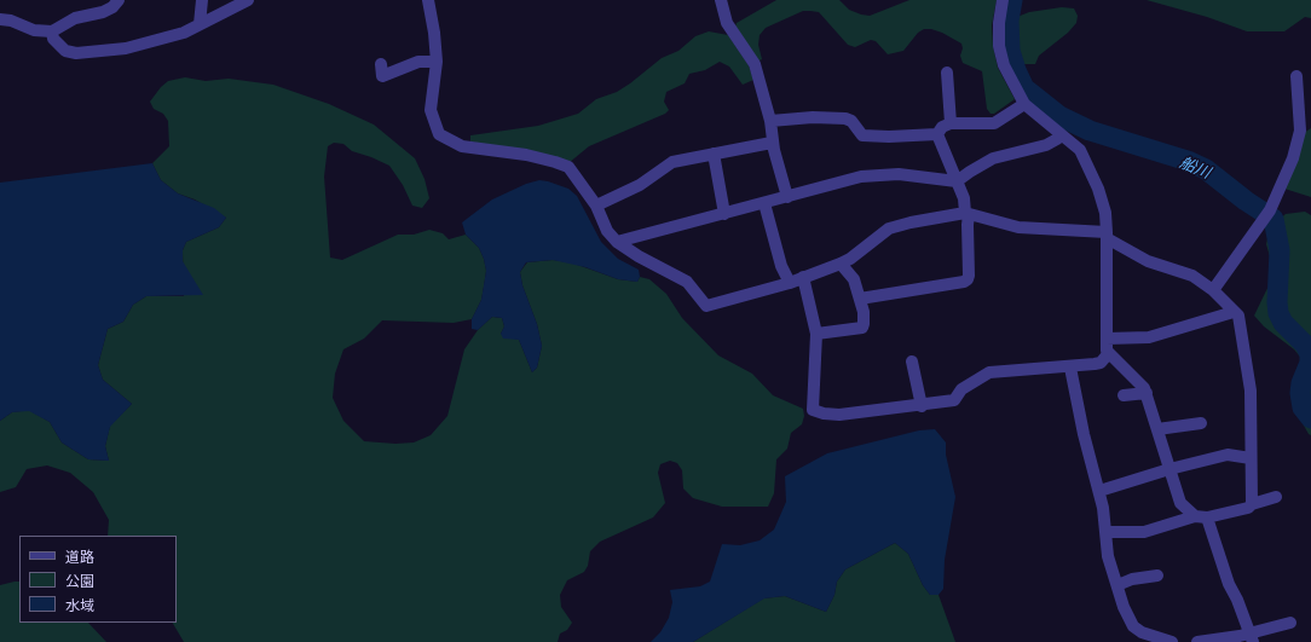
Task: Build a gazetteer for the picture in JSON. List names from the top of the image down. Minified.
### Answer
{"water":["船川"],"legend":["道路","公園","水域"]}
